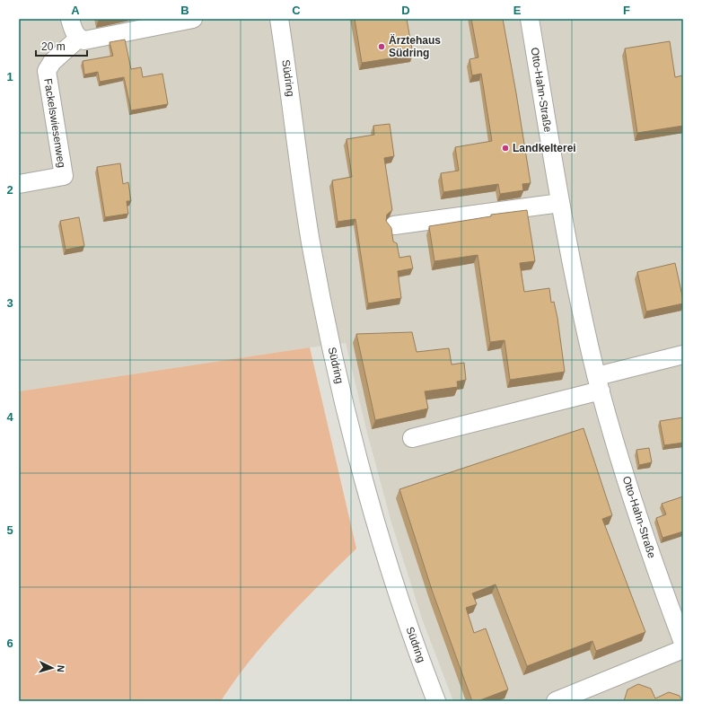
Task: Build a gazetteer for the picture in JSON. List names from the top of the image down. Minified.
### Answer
{"streets":{"street":["Südring","Otto-Hahn-Straße","Fackelswiesenweg"]},"places":["Ärztehaus Südring","Landkelterei"],"scale_bar":"20 m","north":"right","grid":{"columns":["A","B","C","D","E","F"],"rows":["1","2","3","4","5","6"]}}
